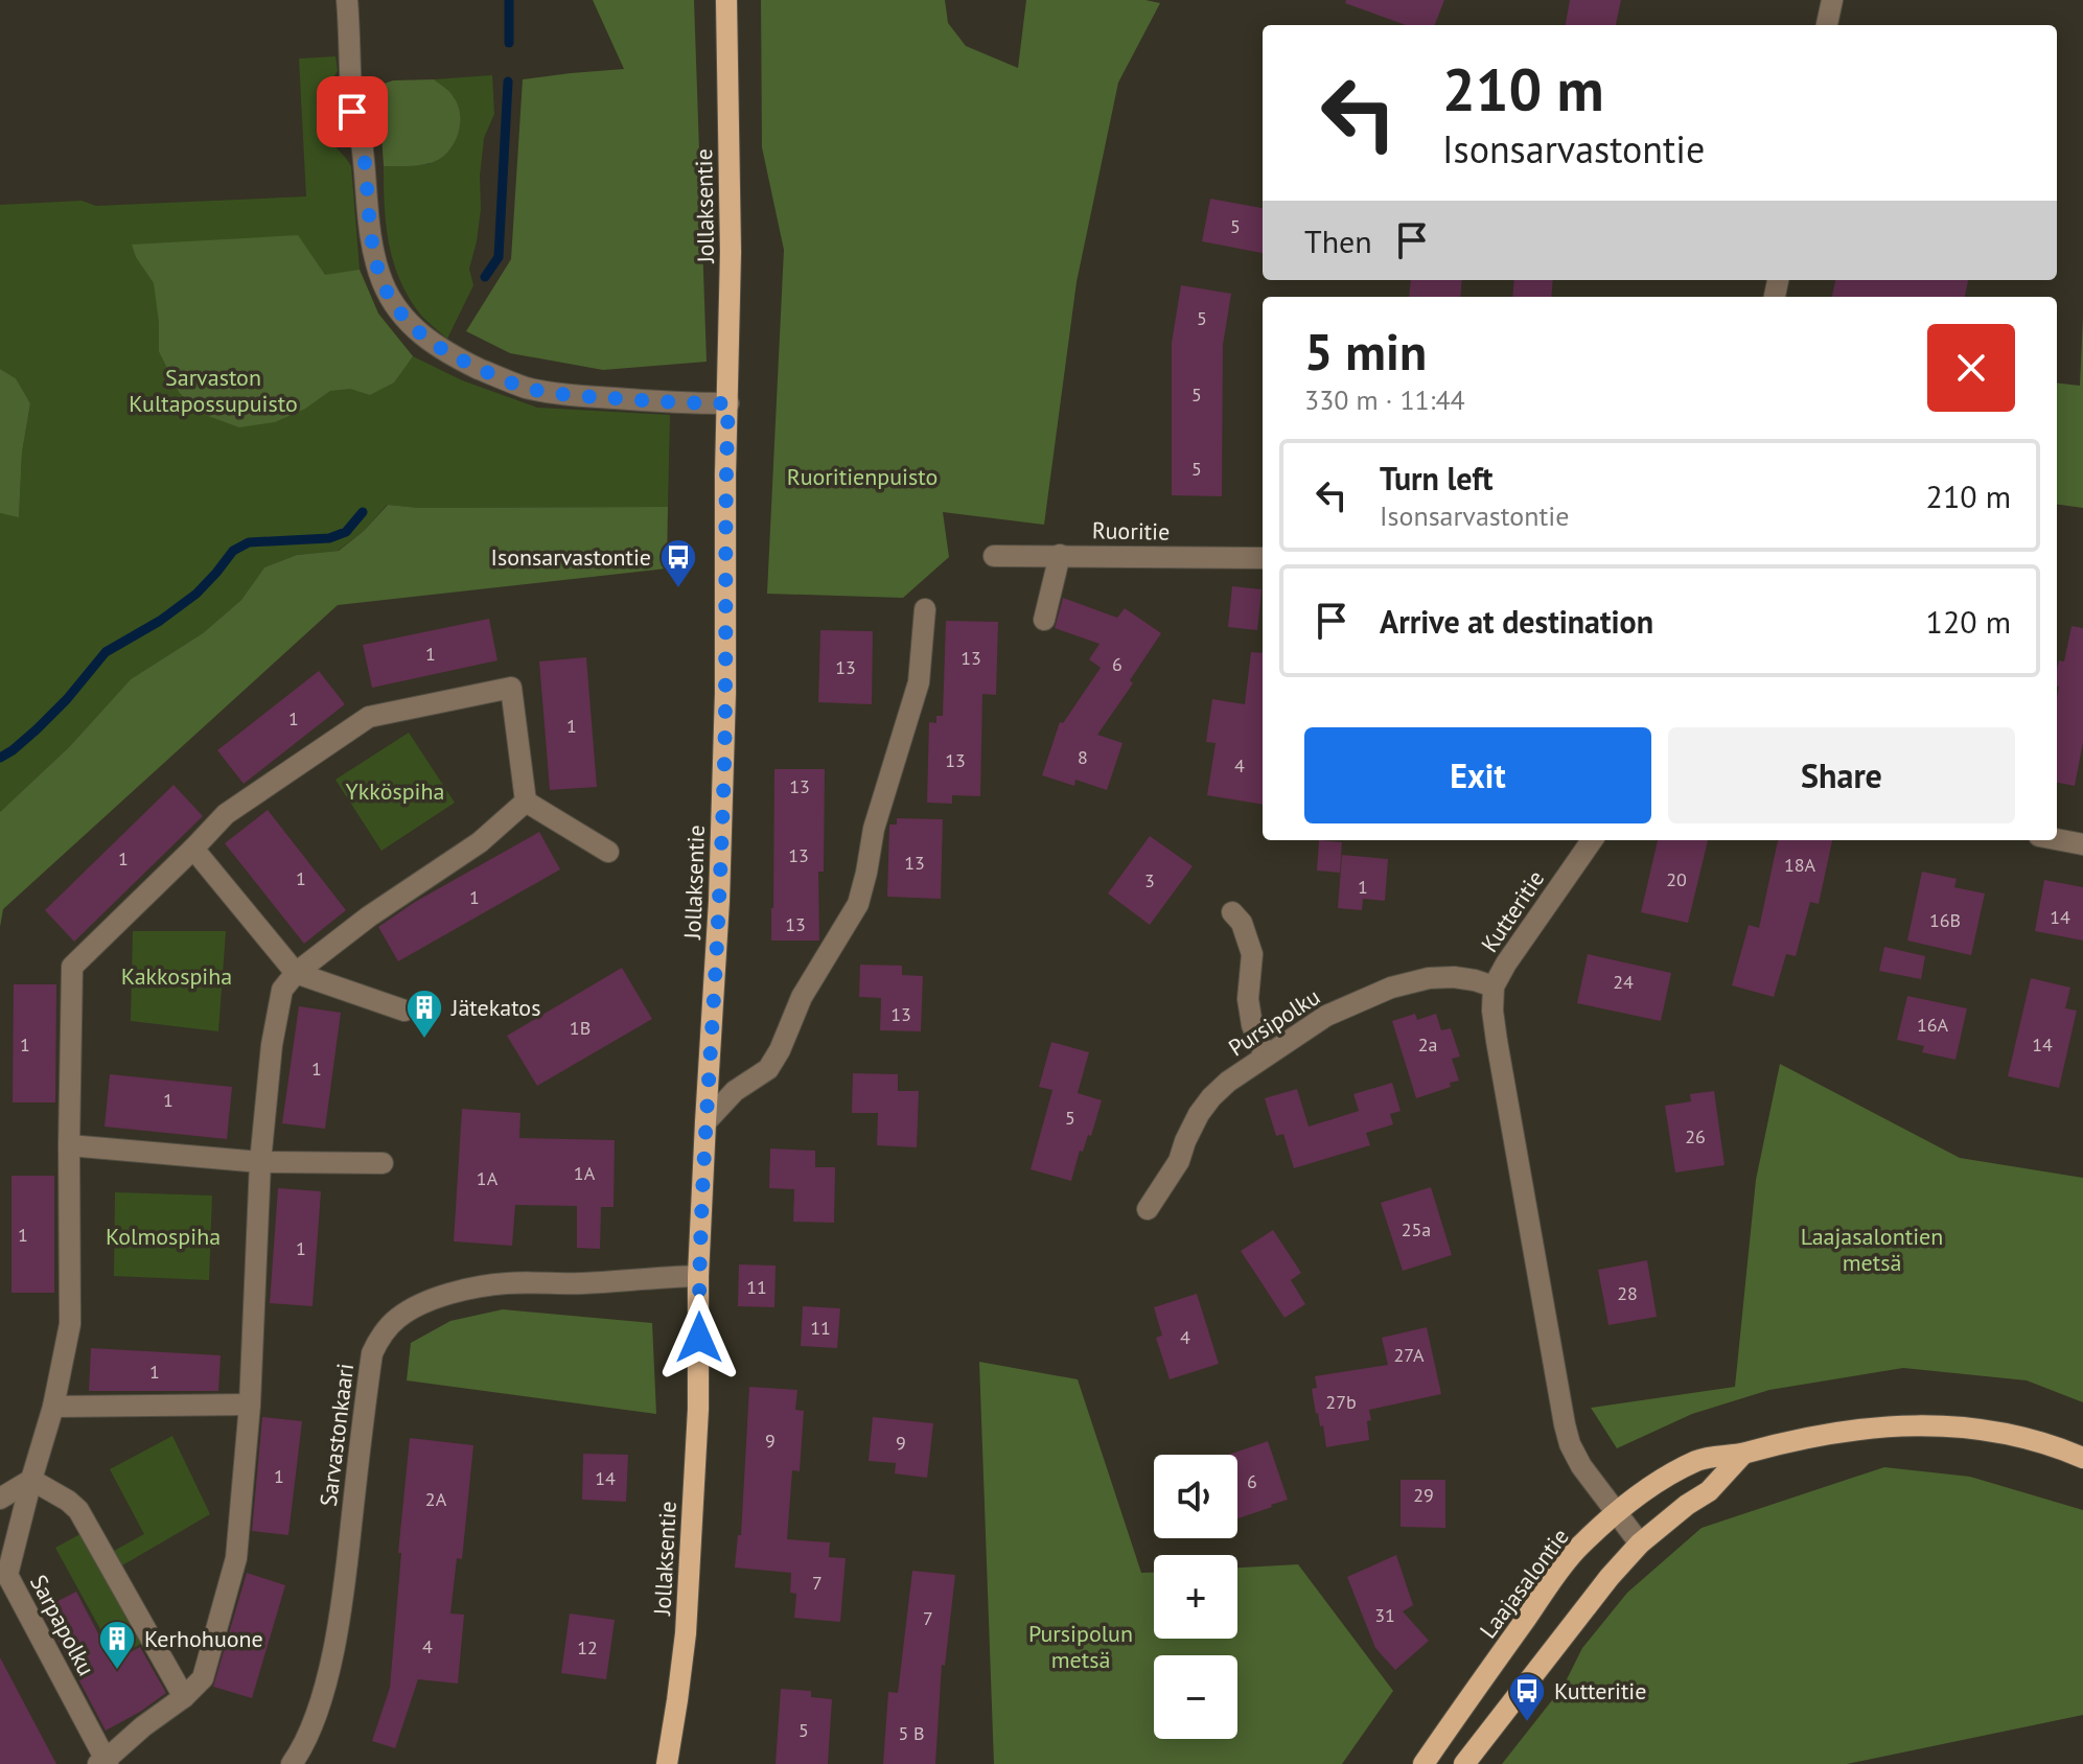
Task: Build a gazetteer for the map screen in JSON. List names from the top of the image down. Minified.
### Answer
{"streets":{"main road":["Jollaksentie","Laajasalontie"],"street":["Ruoritie","Kutteritie","Pursipolku","Sarvastonkaari","Sarpapolku"]},"crossings":[["Jollaksentie","Sarvastonkaari"],["Kutteritie","Pursipolku"],["Kutteritie","Laajasalontie"]],"parks":["Sarvaston Kultapossupuisto","Ruoritienpuisto","Ykköspiha","Kakkospiha","Kolmospiha","Laajasalontien metsä","Pursipolun metsä"],"places":{"bus stop":["Isonsarvastontie","Kutteritie"],"building":["Jätekatos","Kerhohuone"]},"house_numbers":["5","5","5","5","1","13","6","13","1","1","8","13","4","13","13","1","13","18A","1","20","3","1","1","14","16B","13","24","13","16A","1B","1","2a","14","1","1","5","26","1A","1A","25a","1","1","11","28","11","4","27A","1","27b","9","9","1","14","6","29","2A","7","31","7","4","12","5","5 B"],"page":{"turn":["210 m","Isonsarvastontie"],"then":"Then","heading":["5 min","330 m · 11:44"],"list":[{"name":"Turn left","note":"Isonsarvastontie","value":"210 m"},{"name":"Arrive at destination","value":"120 m"}],"buttons":["Exit","Share"],"map_buttons":["+","−"]}}
